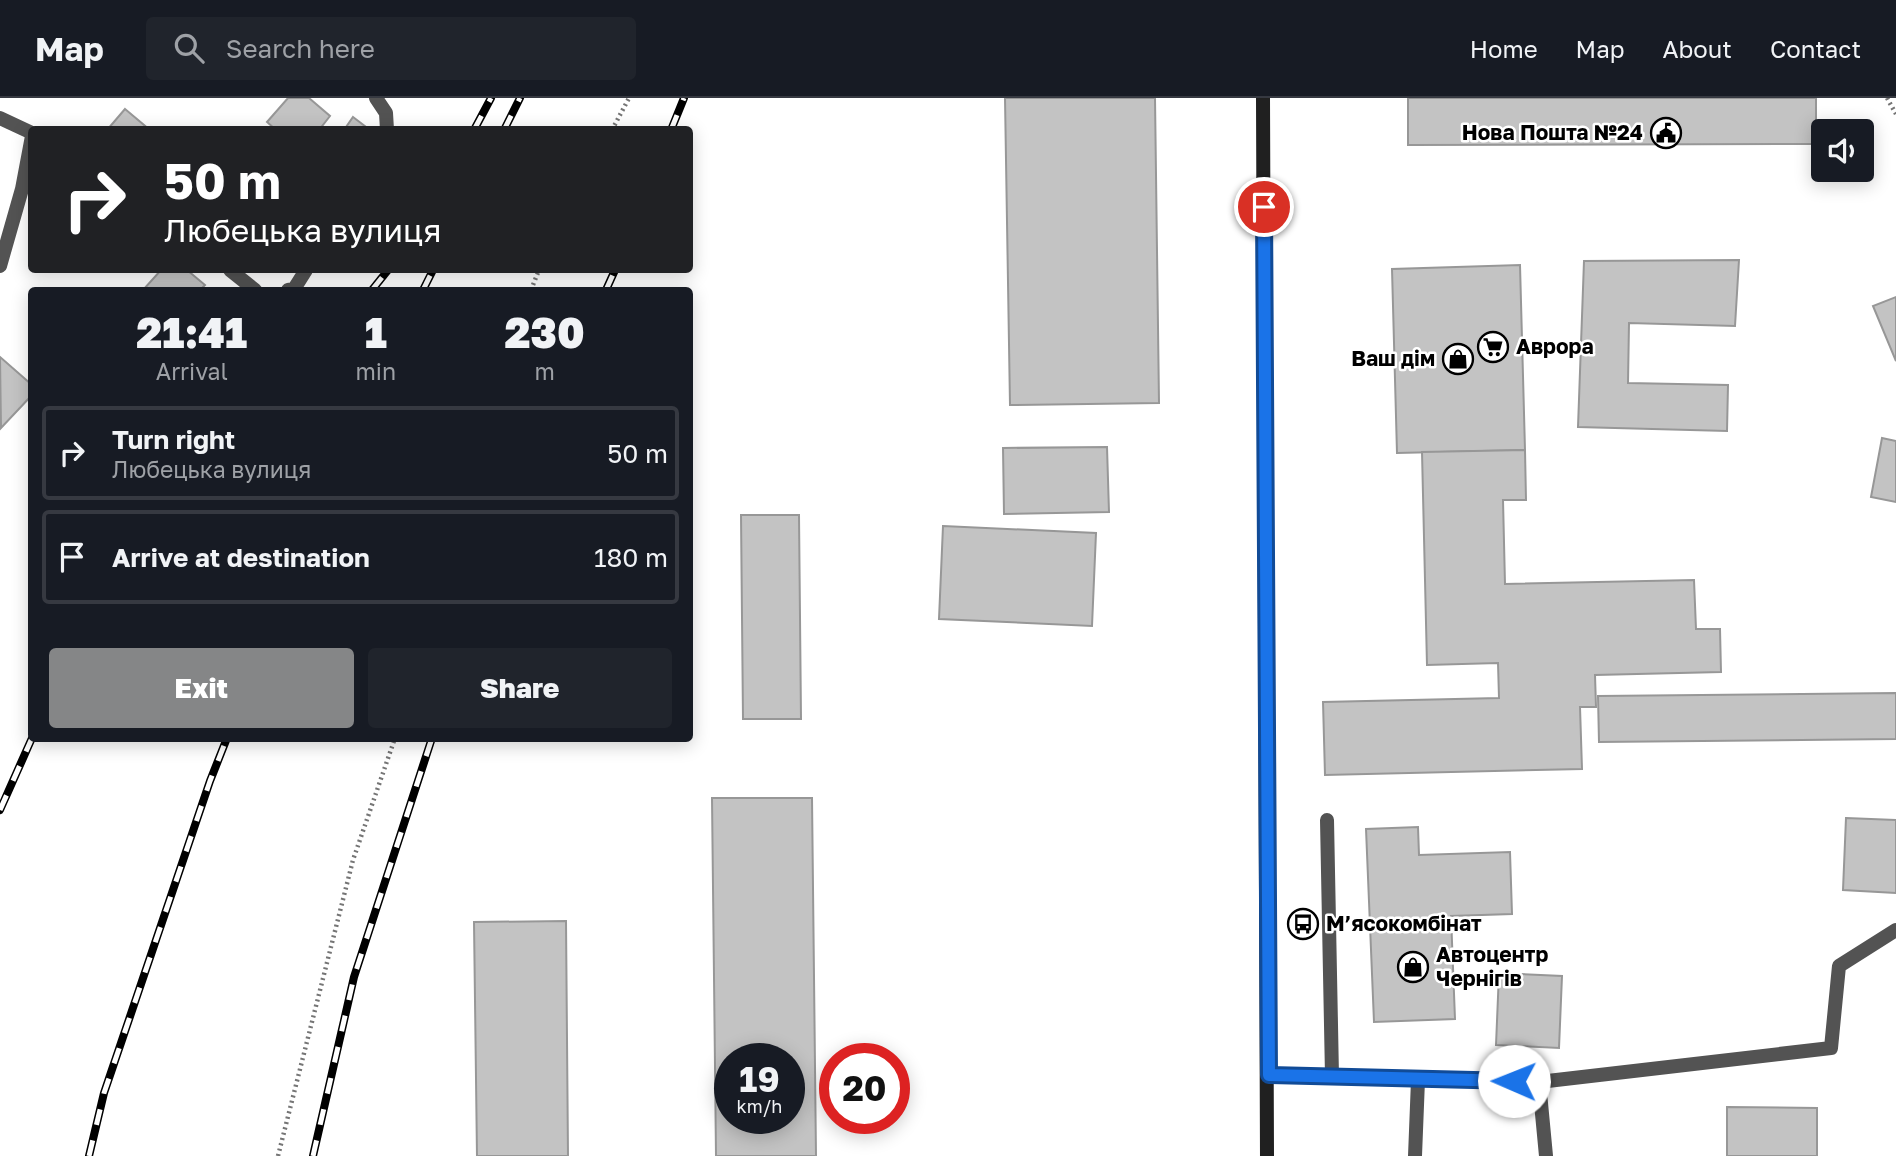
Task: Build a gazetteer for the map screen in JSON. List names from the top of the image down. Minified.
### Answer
{"places":{"public building":["Нова Пошта №24"],"supermarket":["Аврора"],"shop":["Ваш дім","Автоцентр Чернігів"],"bus stop":["М’ясокомбінат"]},"page":{"header":"Map","search":"Search here","nav":["Home","Map","About","Contact"],"turn":["50 m","Любецька вулиця"],"eta":["21:41","Arrival","1","min","230","m"],"list":[{"name":"Turn right","note":"Любецька вулиця","value":"50 m"},{"name":"Arrive at destination","value":"180 m"}],"buttons":["Exit","Share"],"speed":"19 km/h","limit":"20"}}
